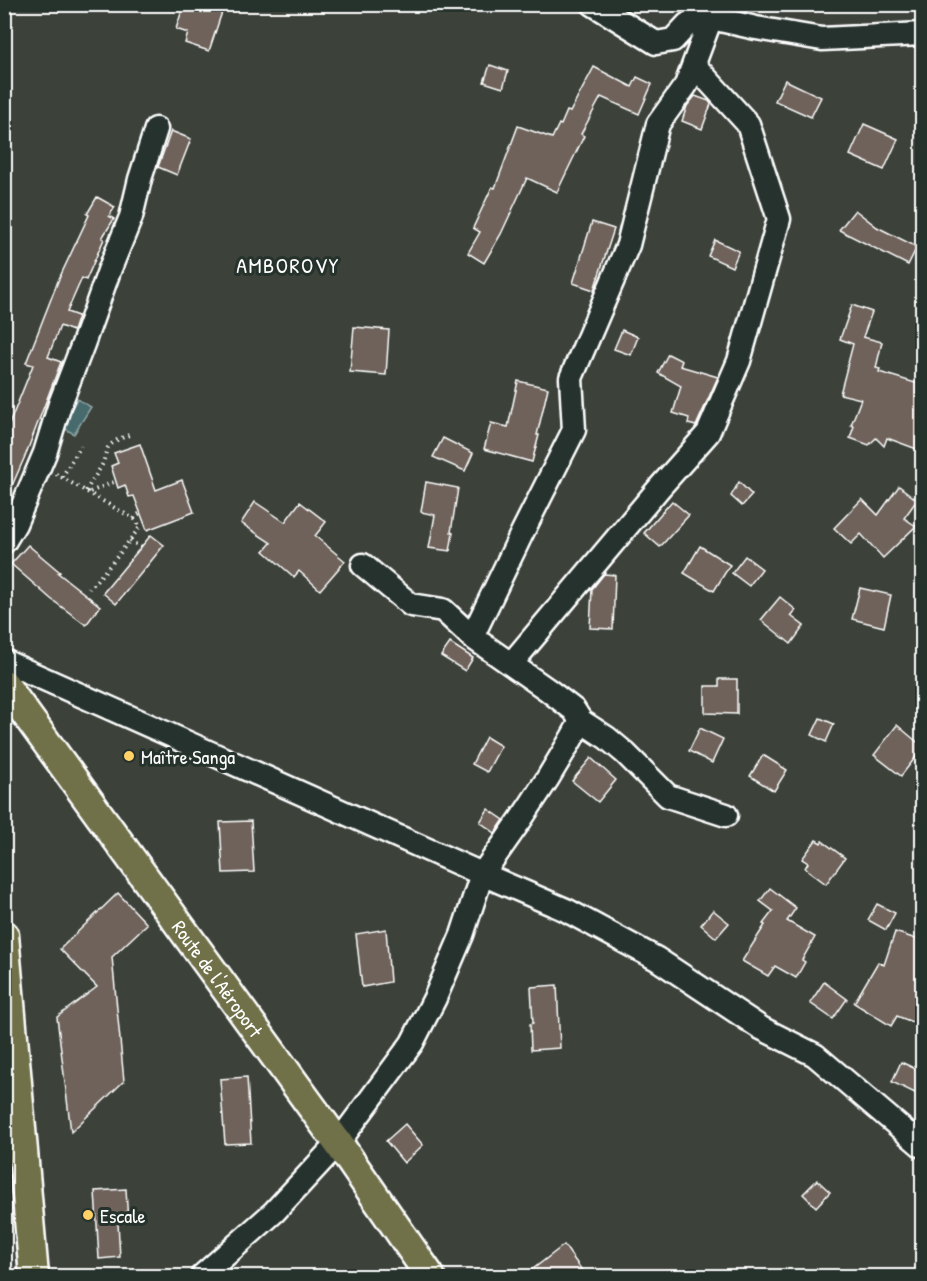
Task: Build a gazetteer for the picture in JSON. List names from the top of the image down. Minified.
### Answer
{"streets":{"main road":["Route de l'Aéroport"]},"districts":["AMBOROVY"],"places":["Maître Sanga","Escale"]}
